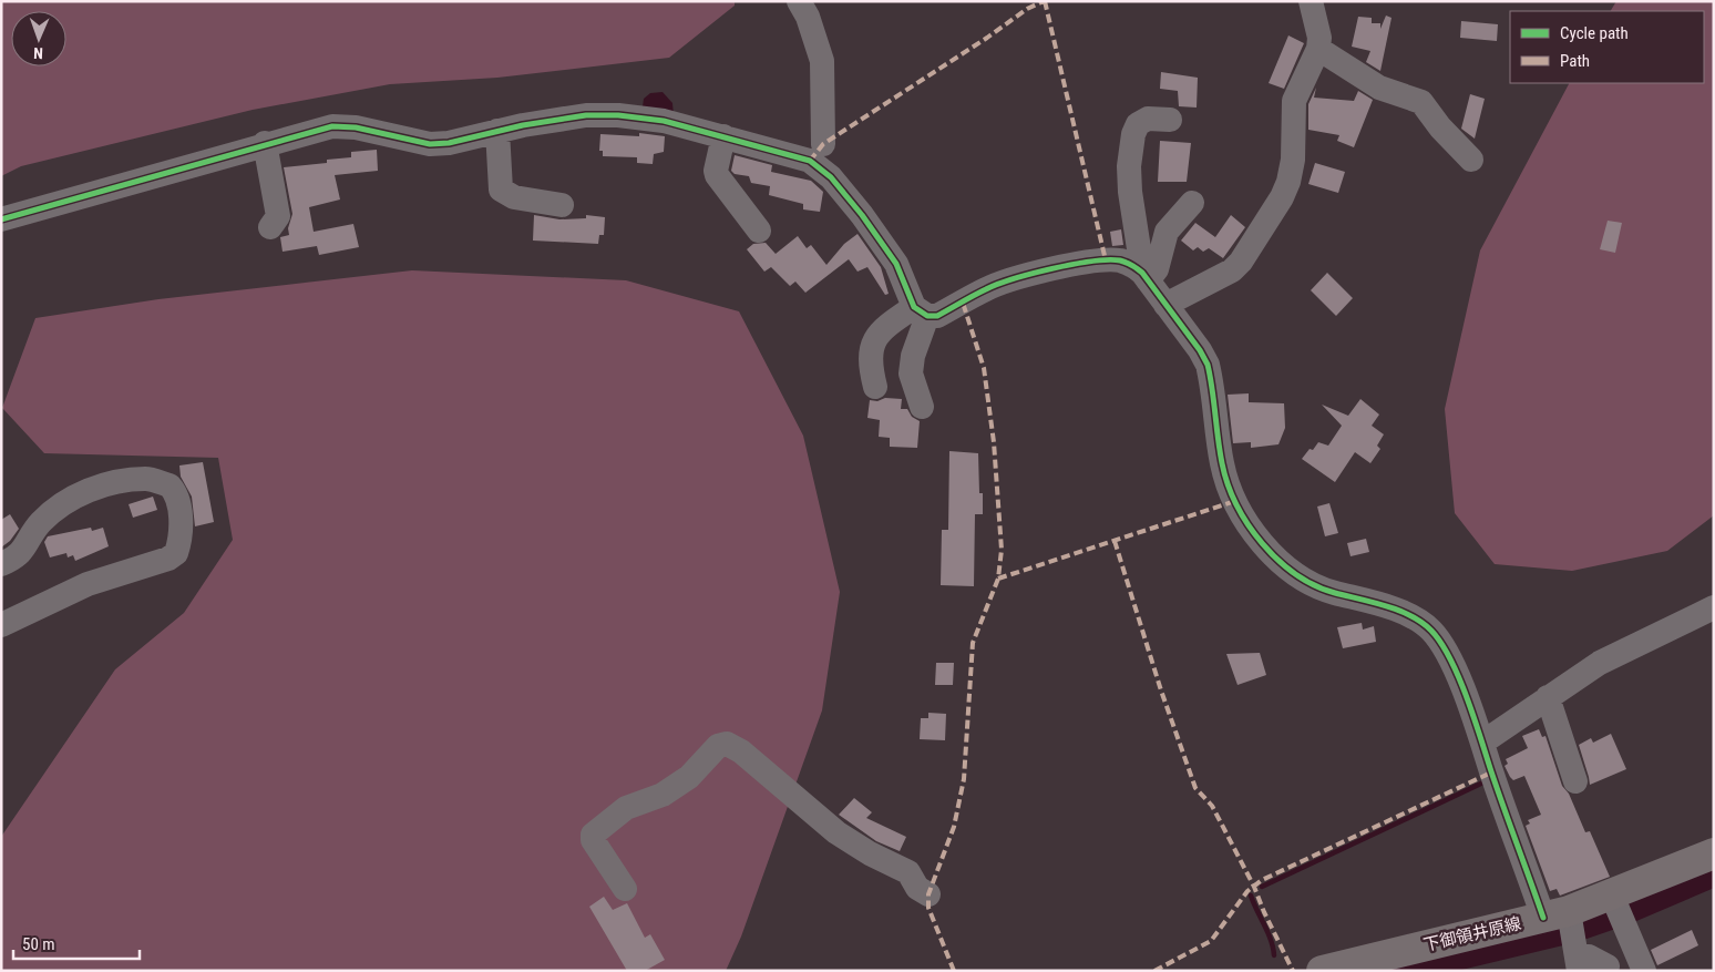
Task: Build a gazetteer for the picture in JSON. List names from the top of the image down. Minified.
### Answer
{"streets":{"main road":["下御領井原線"]},"legend":["Cycle path","Path"],"scale_bar":"50 m","north":"bottom"}
